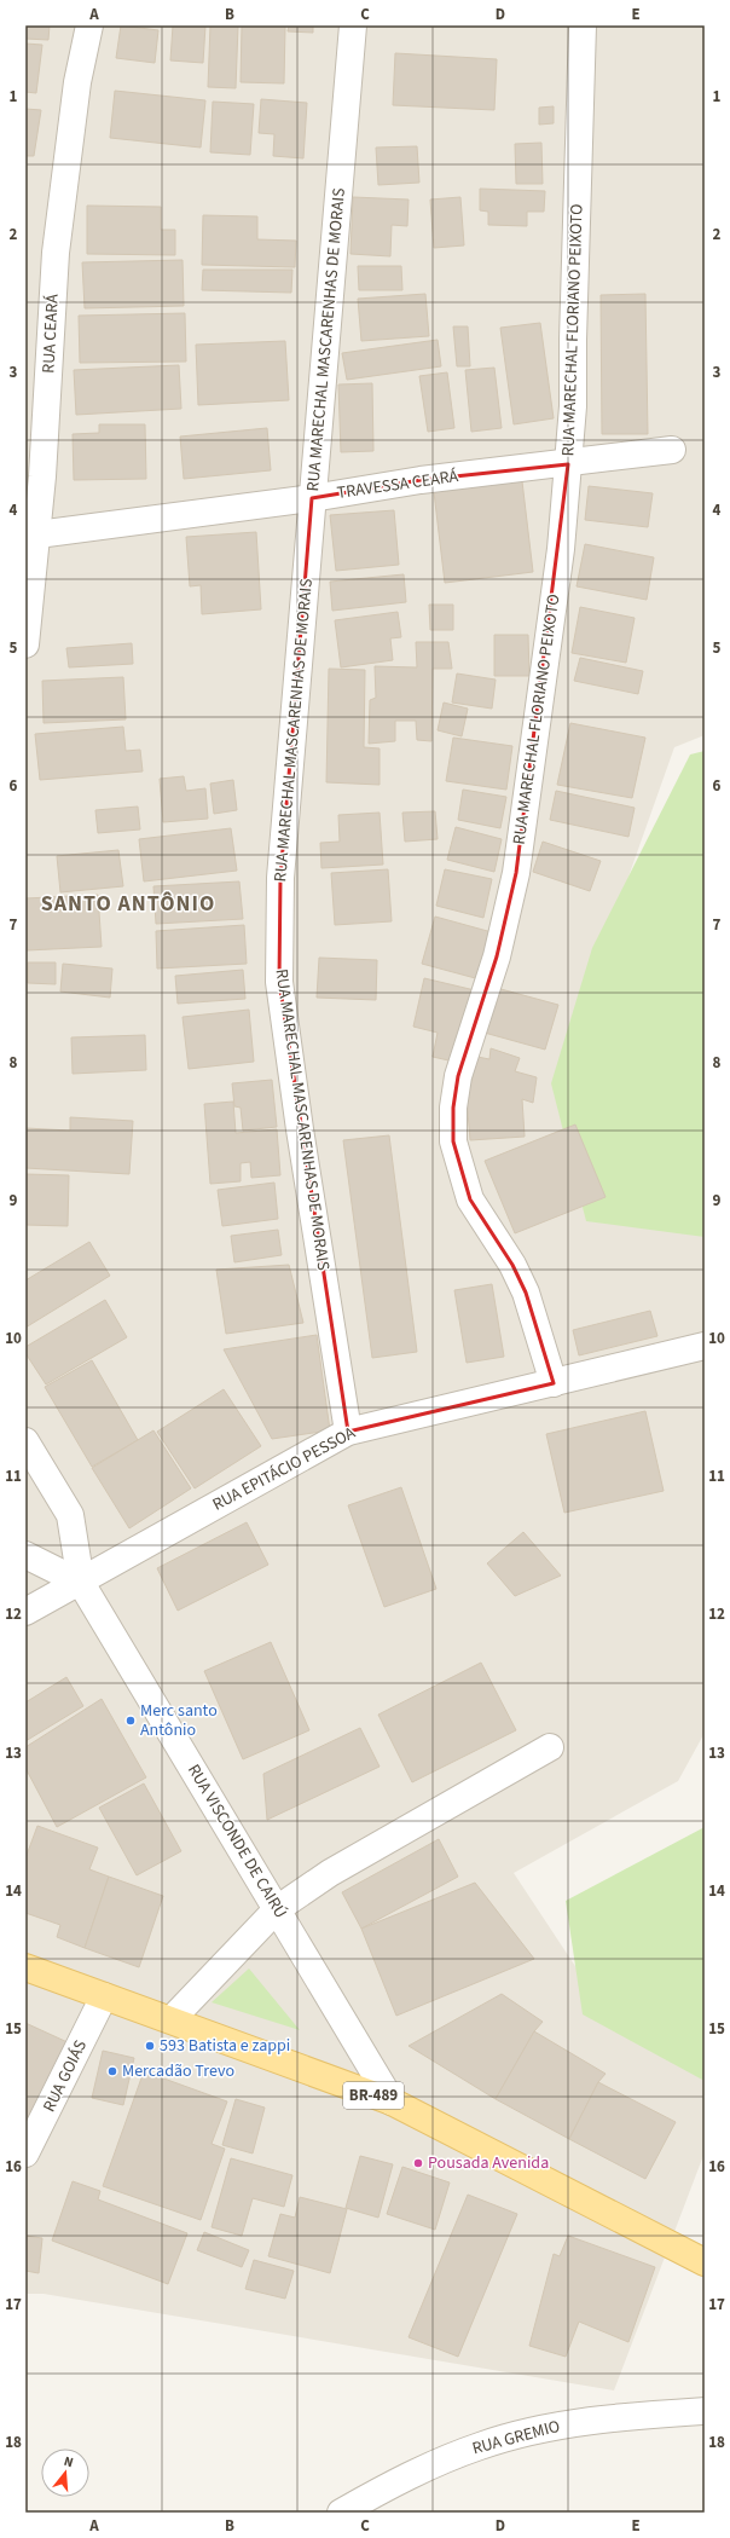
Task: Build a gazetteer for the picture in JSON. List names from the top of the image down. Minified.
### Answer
{"streets":{"main road":["BR-489"],"street":["RUA MARECHAL FLORIANO PEIXOTO","RUA CEARÁ","RUA MARECHAL MASCARENHAS DE MORAIS","TRAVESSA CEARÁ","RUA EPITÁCIO PESSOA","RUA VISCONDE DE CAIRÚ","RUA GOIÁS","RUA GREMIO"]},"crossings":[["RUA MARECHAL FLORIANO PEIXOTO","TRAVESSA CEARÁ"],["RUA MARECHAL FLORIANO PEIXOTO","RUA EPITÁCIO PESSOA"],["RUA CEARÁ","TRAVESSA CEARÁ"],["RUA MARECHAL MASCARENHAS DE MORAIS","TRAVESSA CEARÁ"],["RUA MARECHAL MASCARENHAS DE MORAIS","RUA EPITÁCIO PESSOA"],["RUA EPITÁCIO PESSOA","RUA VISCONDE DE CAIRÚ"],["RUA VISCONDE DE CAIRÚ","BR-489"],["RUA GOIÁS","BR-489"]],"districts":["SANTO ANTÔNIO"],"places":["Merc santo Antônio","593 Batista e zappi","Mercadão Trevo","Pousada Avenida"],"north":"top","grid":{"columns":["A","B","C","D","E"],"rows":["1","2","3","4","5","6","7","8","9","10","11","12","13","14","15","16","17","18"]}}
